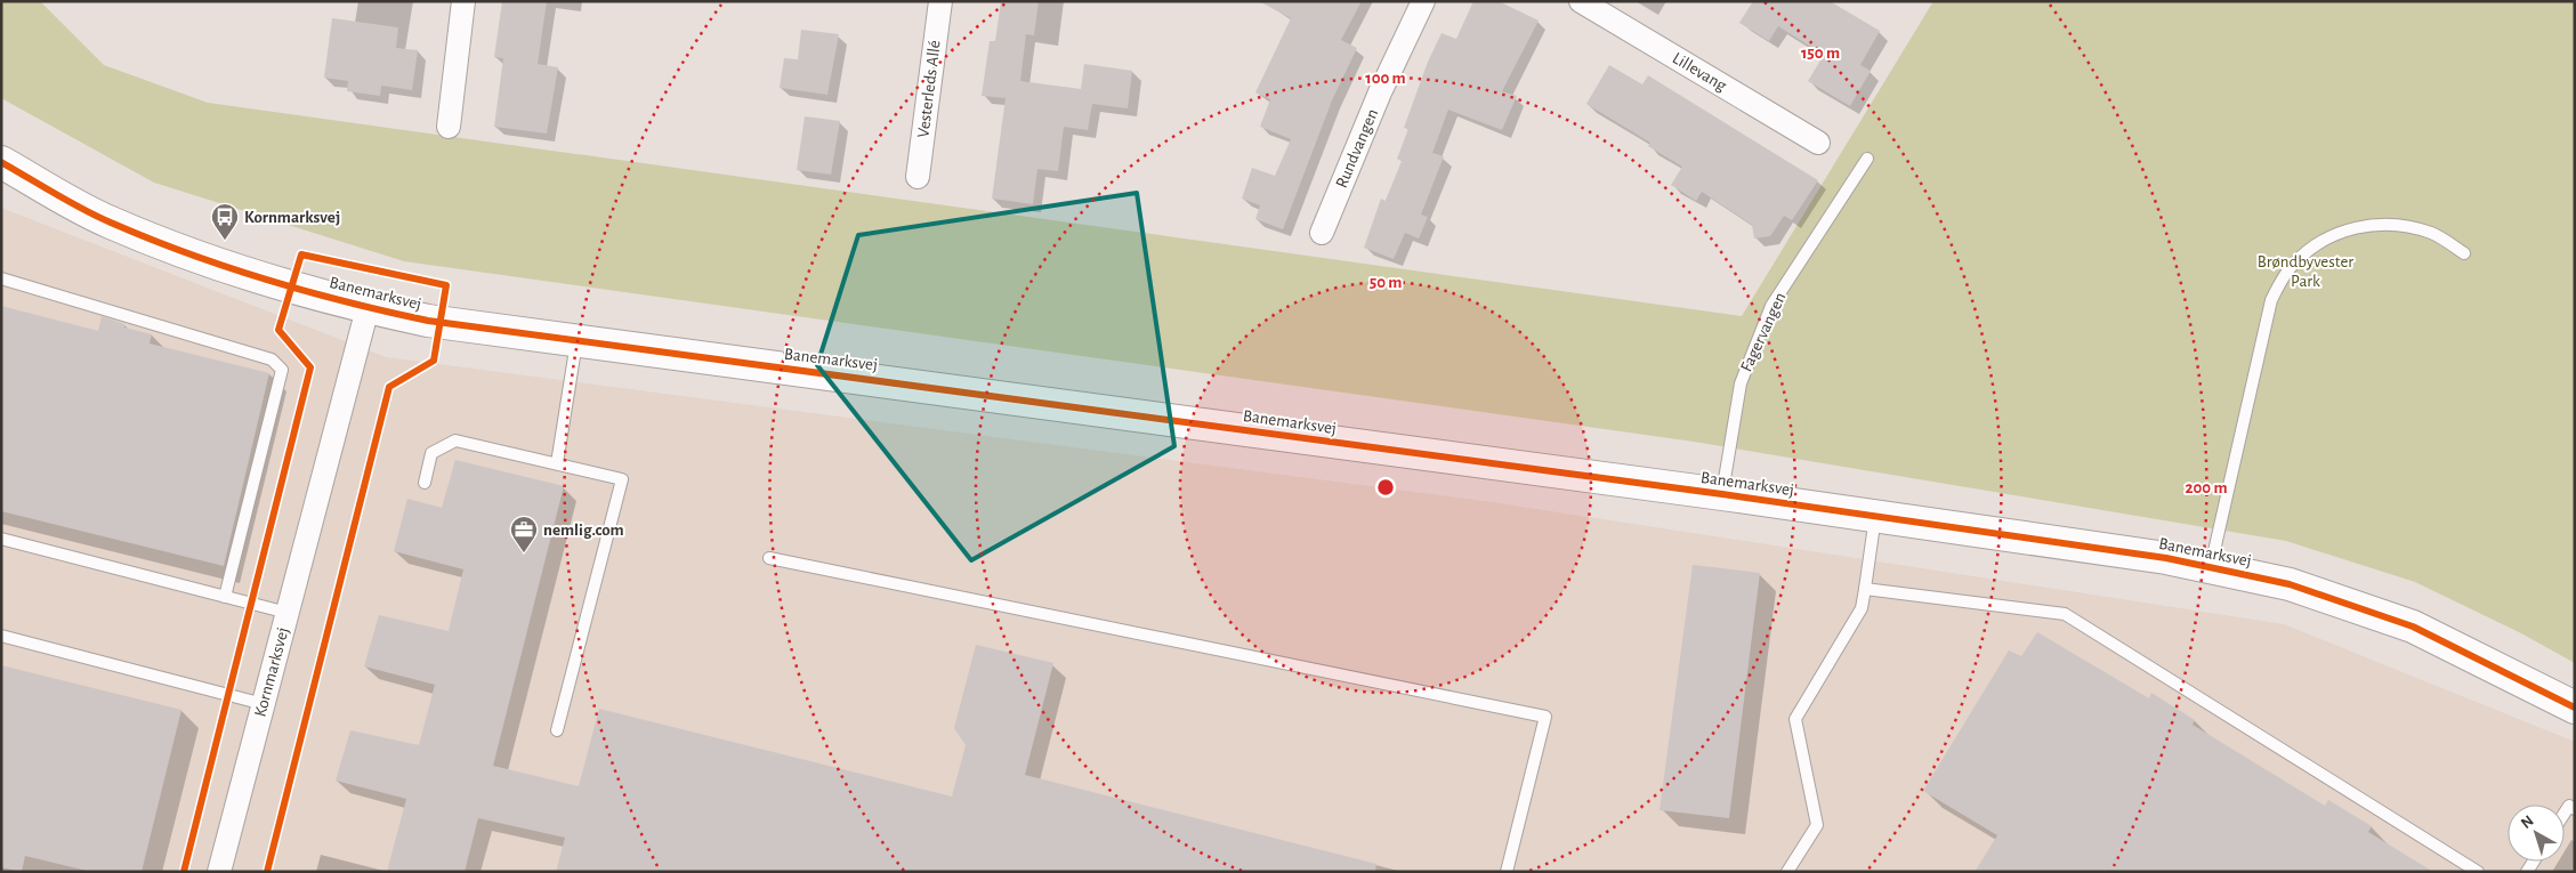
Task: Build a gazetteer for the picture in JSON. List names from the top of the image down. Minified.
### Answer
{"streets":{"street":["Lillevang","Vesterleds Allé","Rundvangen","Banemarksvej","Kornmarksvej"],"lane":["Fagervangen"]},"crossings":[["Banemarksvej","Fagervangen"],["Banemarksvej","Kornmarksvej"]],"parks":["Brøndbyvester Park"],"places":{"bus stop":["Kornmarksvej"],"office":["nemlig.com"]},"north":"top left","rings":["150 m","100 m","50 m","200 m"]}
